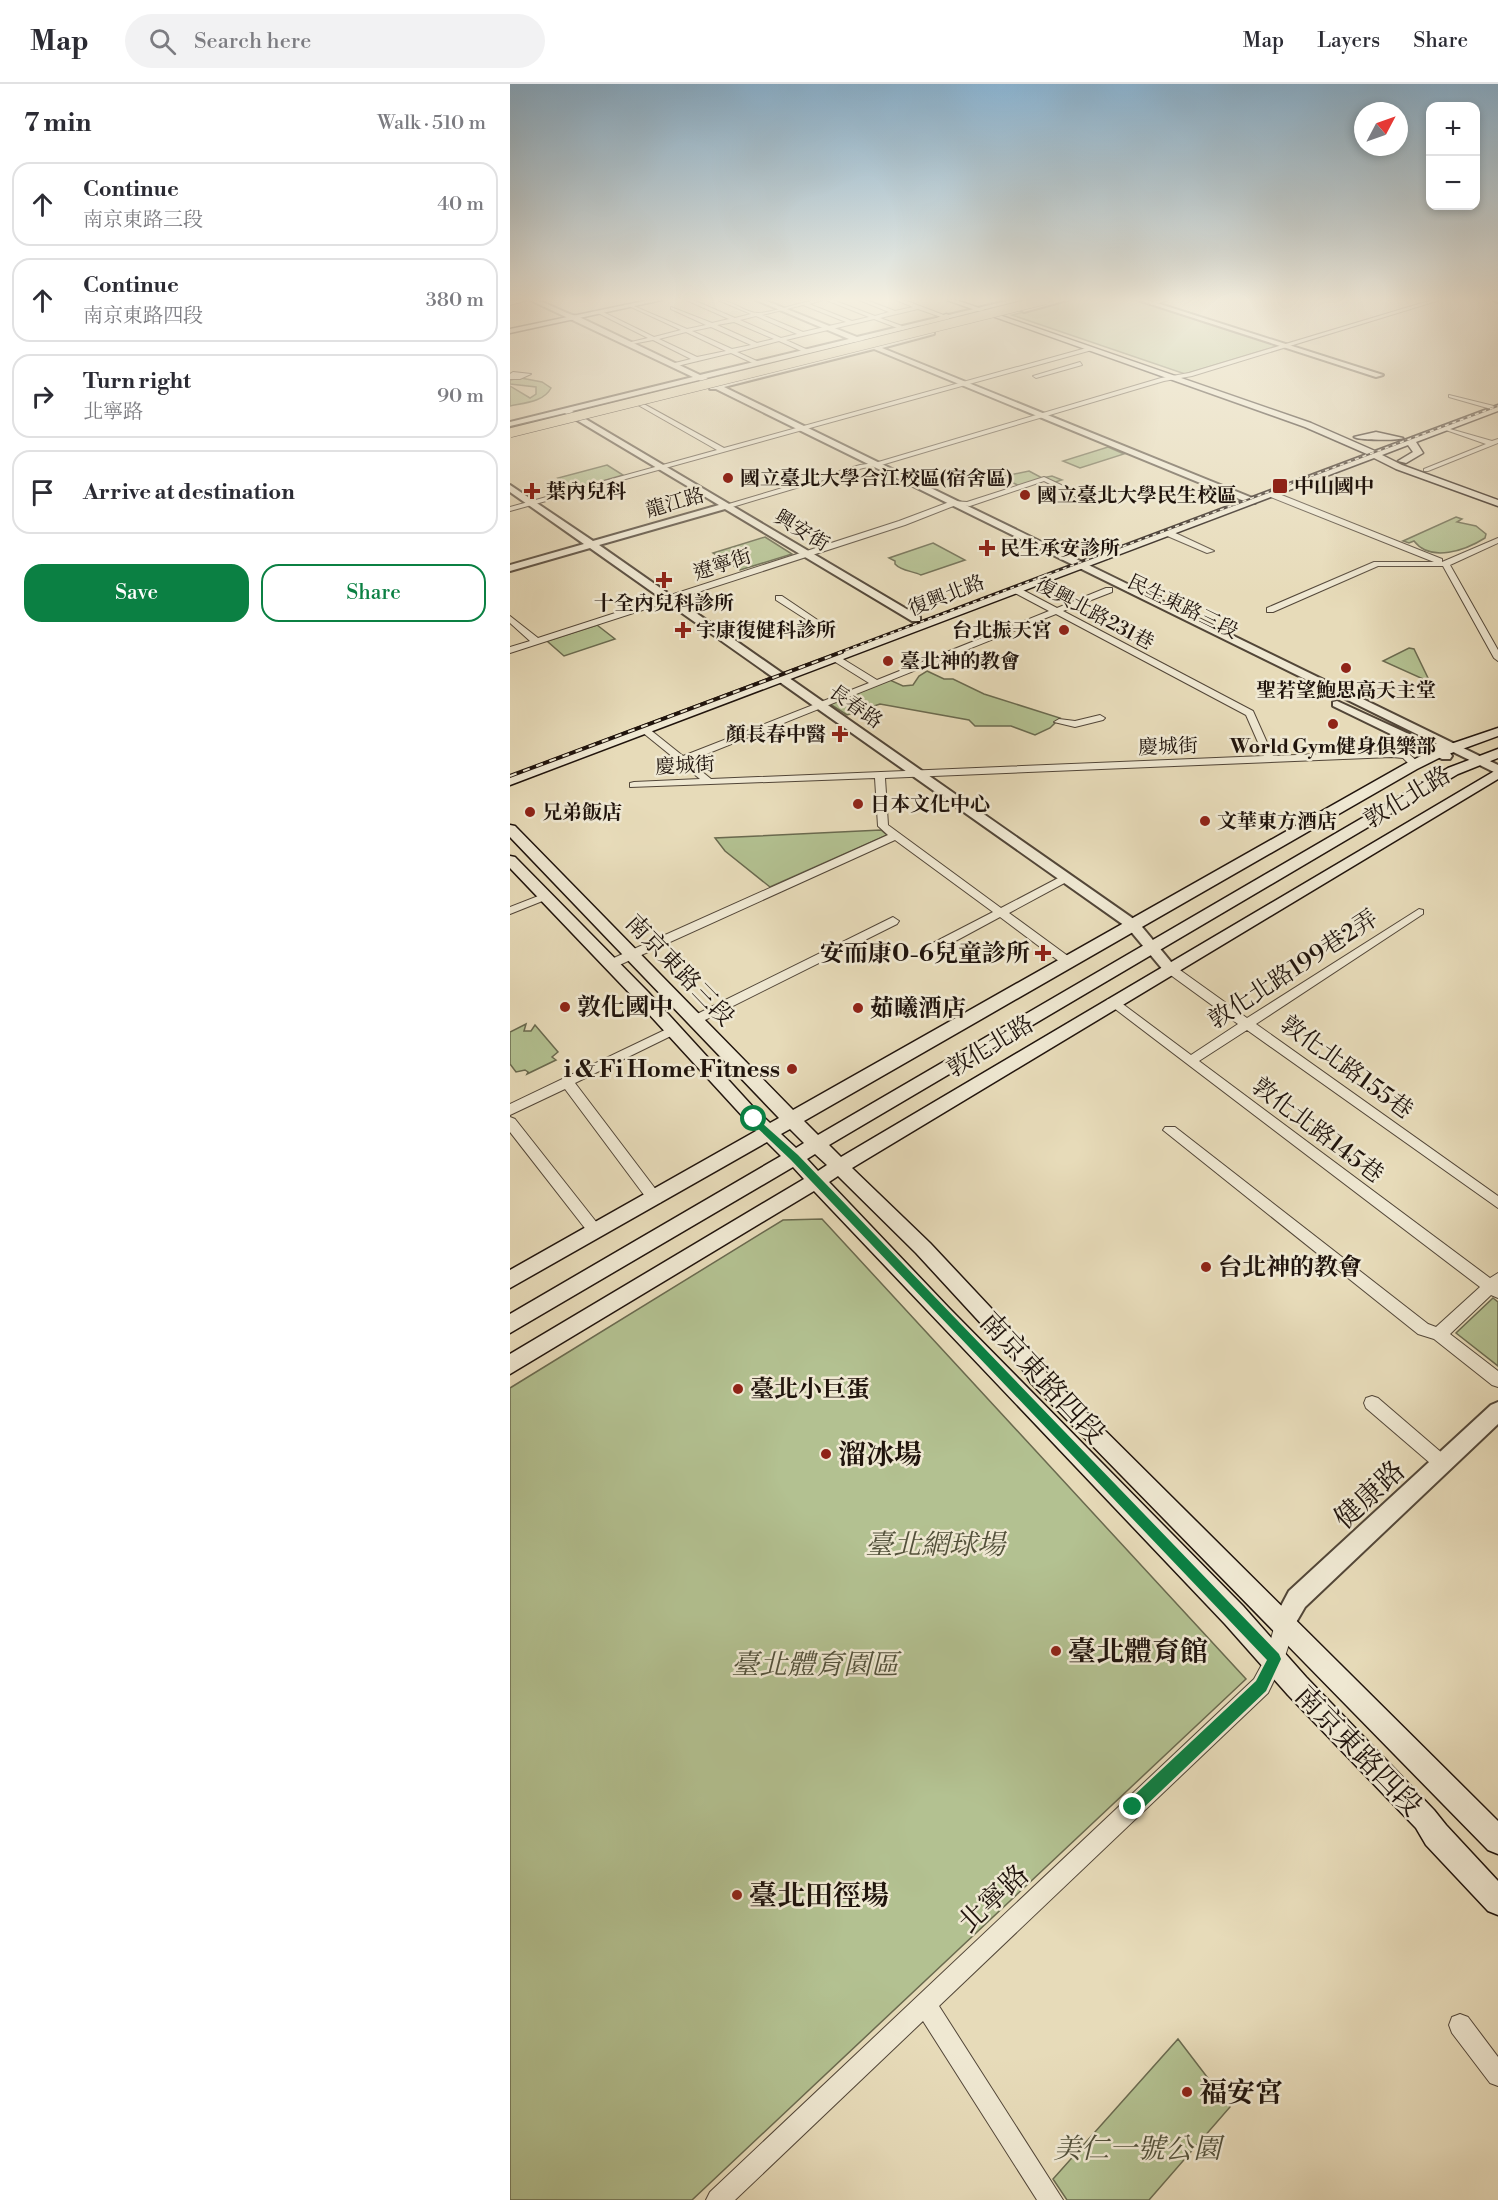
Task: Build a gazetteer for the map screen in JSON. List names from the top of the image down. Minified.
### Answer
{"streets":{"main road":["復興北路","敦化北路","南京東路三段","南京東路四段"],"street":["龍江路","興安街","遼寧街","民生東路三段","復興北路231巷","長春路","慶城街","敦化北路199巷2弄","敦化北路155巷","敦化北路145巷","健康路","北寧路"]},"crossings":[["龍江路","興安街"],["龍江路","民生東路三段"],["龍江路","長春路"],["興安街","遼寧街"],["興安街","復興北路"],["遼寧街","民生東路三段"],["遼寧街","長春路"],["復興北路","民生東路三段"],["復興北路","復興北路231巷"],["復興北路","長春路"],["民生東路三段","慶城街"],["民生東路三段","敦化北路"],["復興北路231巷","慶城街"],["長春路","慶城街"],["長春路","敦化北路"],["長春路","敦化北路155巷"],["慶城街","敦化北路"],["敦化北路","南京東路三段"],["敦化北路","敦化北路155巷"],["敦化北路","敦化北路145巷"],["敦化北路","南京東路四段"],["敦化北路199巷2弄","敦化北路155巷"],["敦化北路199巷2弄","敦化北路145巷"],["南京東路三段","南京東路四段"],["南京東路四段","健康路"],["南京東路四段","北寧路"],["健康路","北寧路"]],"parks":["臺北網球場","臺北體育園區","美仁一號公園"],"places":{"other":["國立臺北大學合江校區(宿舍區)","國立臺北大學民生校區","台北振天宮","臺北神的教會","聖若望鮑思高天主堂","World Gym健身俱樂部","日本文化中心","兄弟飯店","文華東方酒店","敦化國中","茹曦酒店","i & Fi Home Fitness","台北神的教會","臺北小巨蛋","溜冰場","臺北體育館","臺北田徑場","福安宮"],"transit":["中山國中"],"health":["葉內兒科","民生承安診所","十全內兒科診所","宇康復健科診所","顏長春中醫","安而康0-6兒童診所"]},"north":"top right","page":{"header":"Map","search":"Search here","nav":["Map","Layers","Share"],"heading":["7 min","Walk · 510 m"],"map_buttons":["+","−"],"list":[["Continue","南京東路三段","40 m"],["Continue","南京東路四段","380 m"],["Turn right","北寧路","90 m"],"Arrive at destination"],"buttons":["Save","Share"]}}
